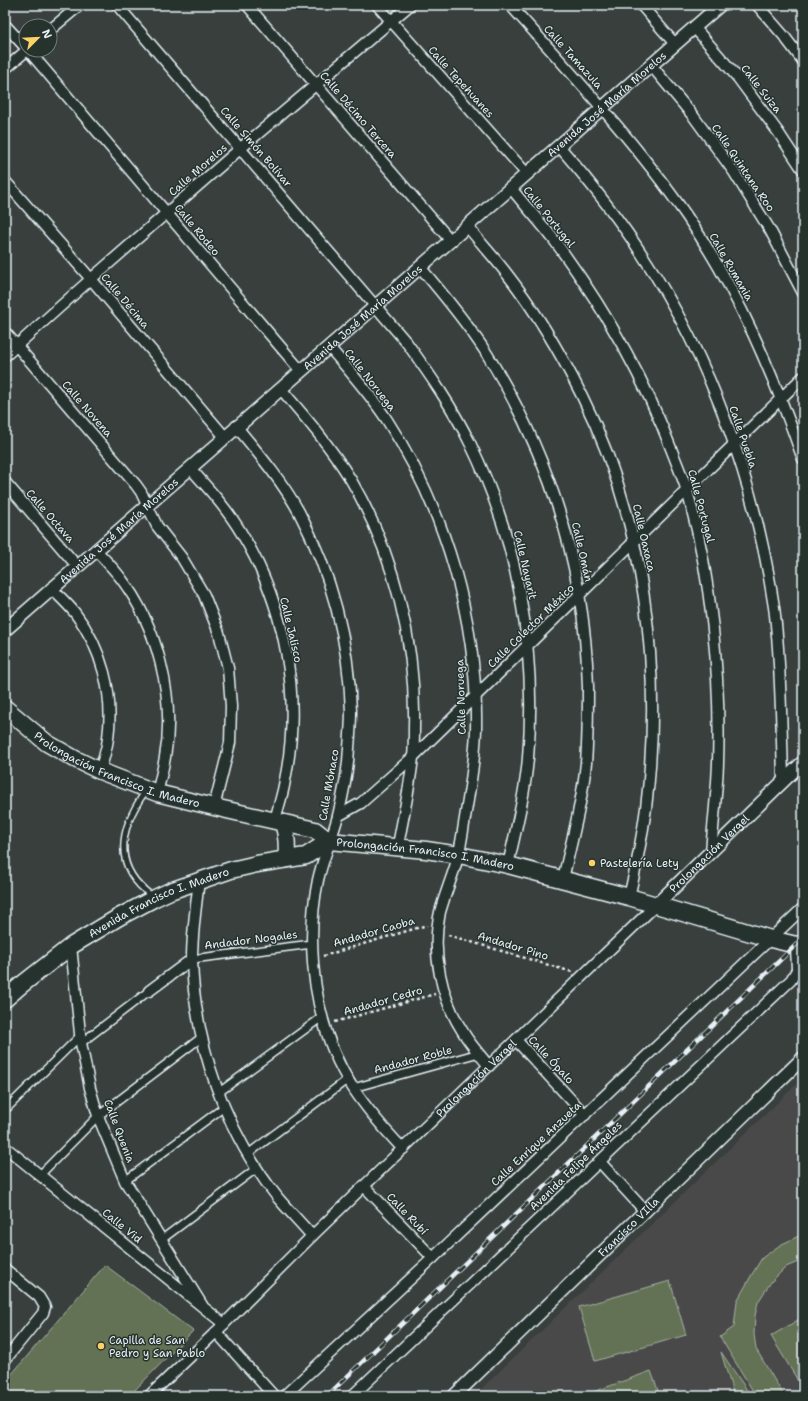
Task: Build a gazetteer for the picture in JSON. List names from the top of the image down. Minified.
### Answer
{"streets":{"main road":["Prolongación Francisco I. Madero","Avenida Francisco I. Madero"],"street":["Calle Tamazula","Calle Tepehuanes","Calle Suiza","Avenida José María Morelos","Calle Décimo Tercera","Calle Simón Bolívar","Calle Quintana Roo","Calle Morelos","Calle Portugal","Calle Rodeo","Calle Rumania","Calle Décima","Calle Noruega","Calle Novena","Calle Puebla","Calle Octava","Calle Oaxaca","Calle Omán","Calle Nayarit","Calle Colector México","Calle Jalisco","Calle Mónaco","Prolongación Vergel","Andador Nogales","Andador Roble","Calle Ópalo","Calle Quenia","Calle Enrique Anzueta","Avenida Felipe Ángeles","Calle Rubí","Calle Vid","Francisco VIlla"],"path":["Andador Caoba","Andador Pino","Andador Cedro"]},"crossings":[["Calle Tamazula","Avenida José María Morelos"],["Calle Tamazula","Calle Rumania"],["Calle Tepehuanes","Avenida José María Morelos"],["Calle Tepehuanes","Calle Morelos"],["Calle Suiza","Avenida José María Morelos"],["Avenida José María Morelos","Calle Décimo Tercera"],["Avenida José María Morelos","Calle Simón Bolívar"],["Avenida José María Morelos","Calle Quintana Roo"],["Avenida José María Morelos","Calle Portugal"],["Avenida José María Morelos","Calle Rodeo"],["Avenida José María Morelos","Calle Rumania"],["Avenida José María Morelos","Calle Décima"],["Avenida José María Morelos","Calle Noruega"],["Avenida José María Morelos","Calle Novena"],["Avenida José María Morelos","Calle Puebla"],["Avenida José María Morelos","Calle Octava"],["Avenida José María Morelos","Calle Oaxaca"],["Avenida José María Morelos","Calle Omán"],["Avenida José María Morelos","Calle Nayarit"],["Avenida José María Morelos","Calle Jalisco"],["Avenida José María Morelos","Calle Mónaco"],["Calle Décimo Tercera","Calle Morelos"],["Calle Simón Bolívar","Calle Morelos"],["Calle Simón Bolívar","Calle Nayarit"],["Calle Morelos","Calle Rodeo"],["Calle Morelos","Calle Décima"],["Calle Morelos","Calle Novena"],["Calle Portugal","Calle Colector México"],["Calle Portugal","Prolongación Vergel"],["Calle Rumania","Calle Colector México"],["Calle Noruega","Calle Colector México"],["Calle Noruega","Prolongación Francisco I. Madero"],["Calle Noruega","Prolongación Vergel"],["Calle Noruega","Andador Caoba"],["Calle Noruega","Andador Pino"],["Calle Noruega","Andador Cedro"],["Calle Noruega","Andador Roble"],["Calle Novena","Prolongación Francisco I. Madero"],["Calle Puebla","Calle Colector México"],["Calle Puebla","Prolongación Vergel"],["Calle Oaxaca","Calle Colector México"],["Calle Oaxaca","Prolongación Francisco I. Madero"],["Calle Omán","Calle Colector México"],["Calle Omán","Prolongación Francisco I. Madero"],["Calle Nayarit","Calle Colector México"],["Calle Nayarit","Prolongación Francisco I. Madero"],["Calle Colector México","Calle Mónaco"],["Calle Jalisco","Prolongación Francisco I. Madero"],["Prolongación Francisco I. Madero","Calle Mónaco"],["Prolongación Francisco I. Madero","Prolongación Vergel"],["Prolongación Francisco I. Madero","Avenida Francisco I. Madero"],["Prolongación Francisco I. Madero","Calle Enrique Anzueta"],["Prolongación Francisco I. Madero","Avenida Felipe Ángeles"],["Calle Mónaco","Prolongación Vergel"],["Calle Mónaco","Avenida Francisco I. Madero"],["Calle Mónaco","Andador Caoba"],["Calle Mónaco","Andador Nogales"],["Calle Mónaco","Andador Cedro"],["Calle Mónaco","Andador Roble"],["Prolongación Vergel","Andador Pino"],["Prolongación Vergel","Calle Ópalo"],["Prolongación Vergel","Calle Rubí"],["Prolongación Vergel","Calle Vid"],["Avenida Francisco I. Madero","Calle Quenia"],["Calle Ópalo","Calle Enrique Anzueta"],["Calle Quenia","Calle Vid"],["Calle Enrique Anzueta","Calle Rubí"]],"places":["Pastelería Lety","Capilla de San Pedro y San Pablo"],"north":"top right"}
